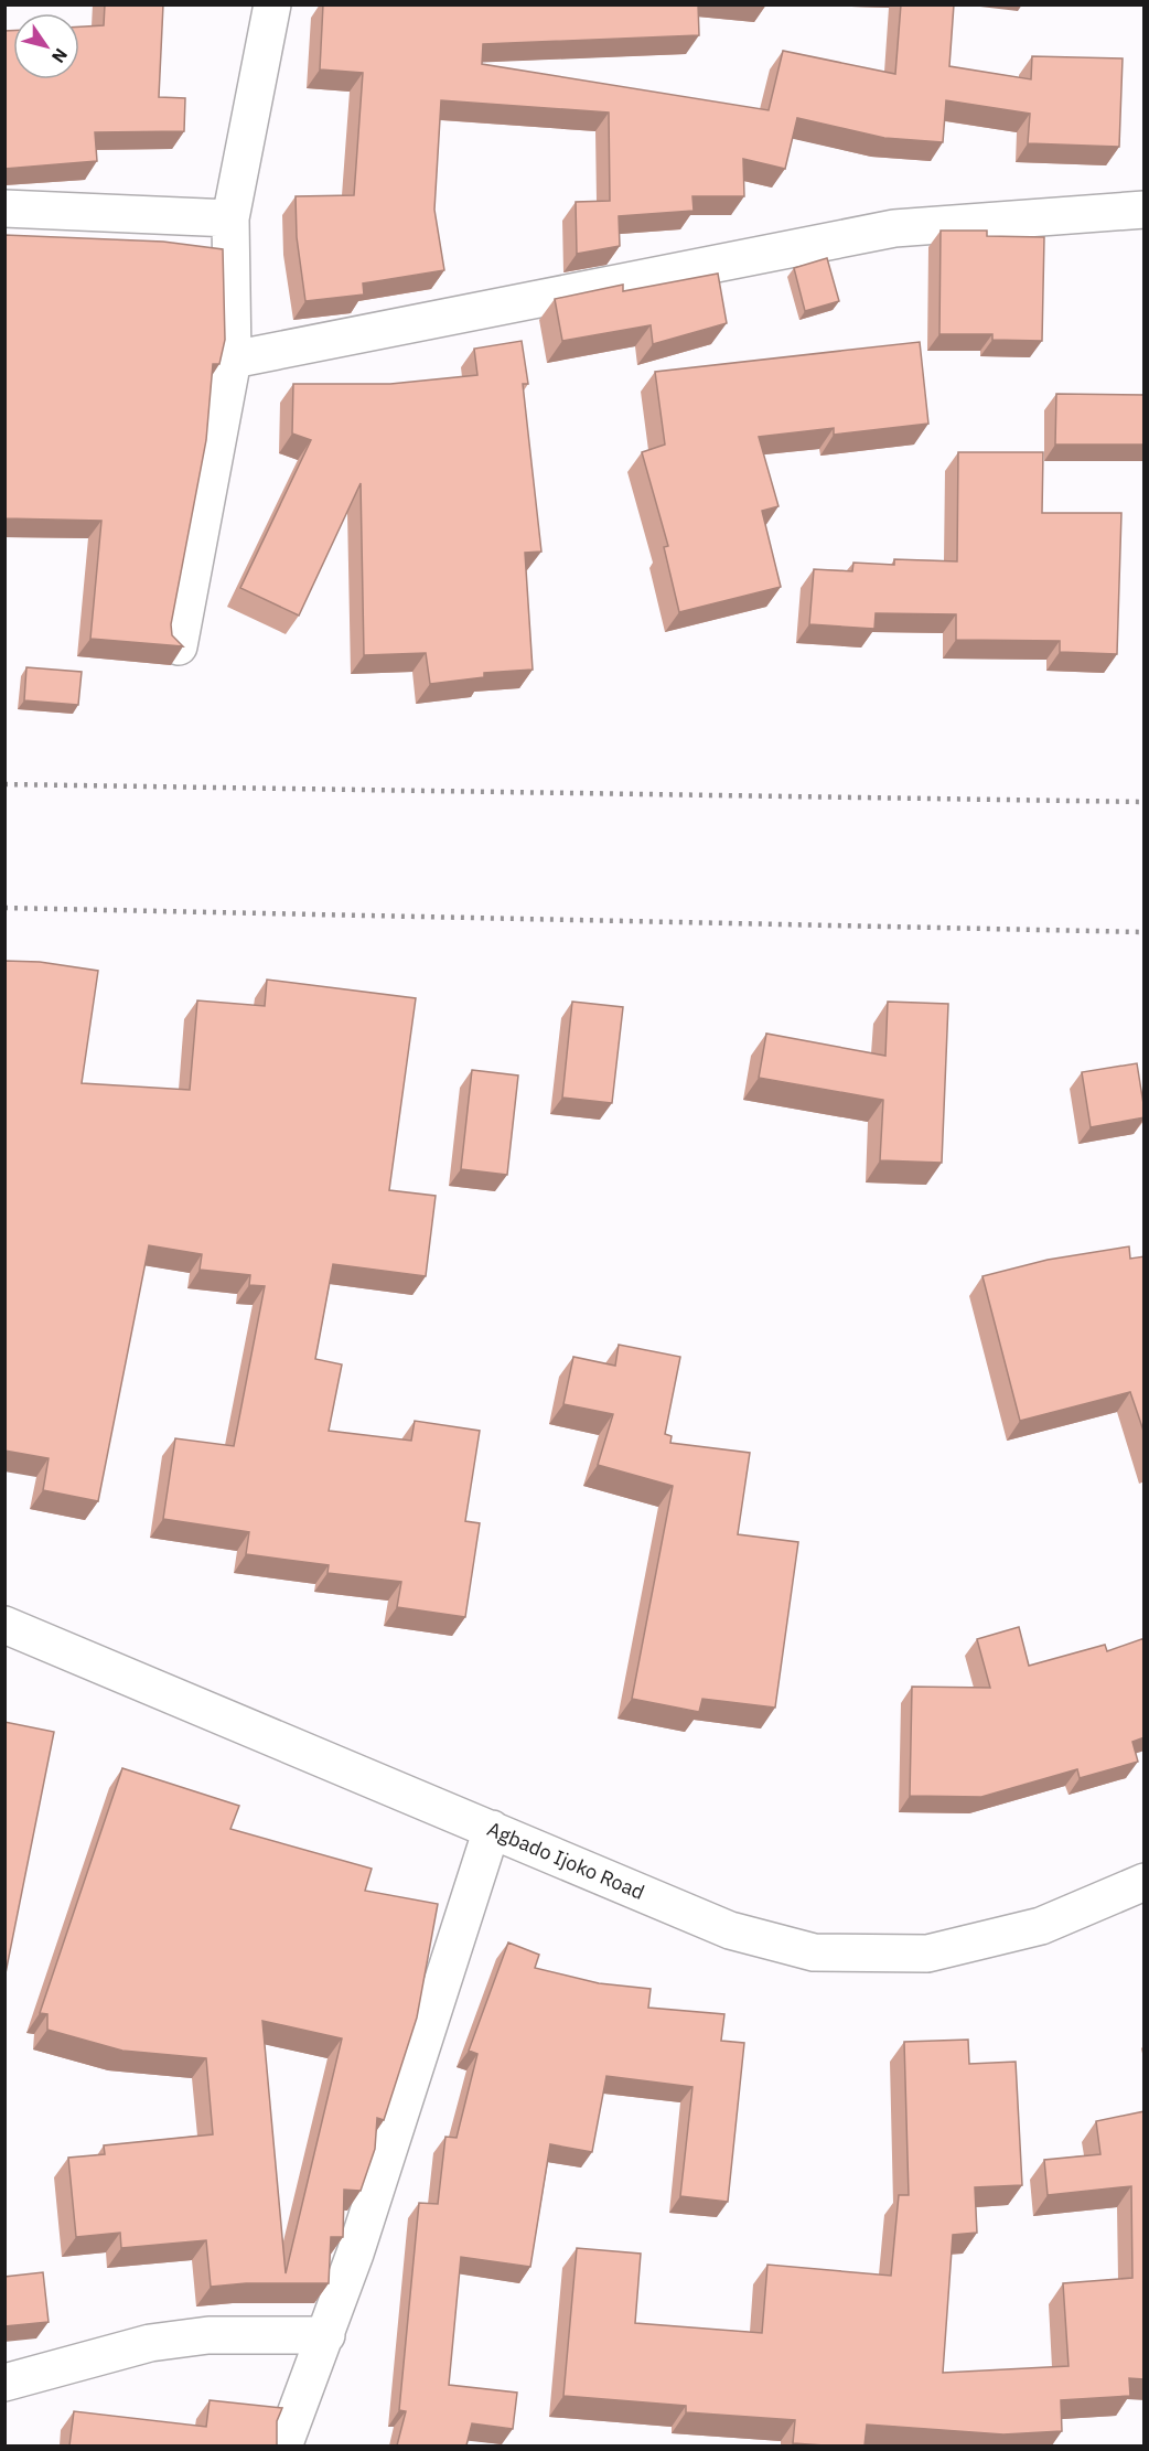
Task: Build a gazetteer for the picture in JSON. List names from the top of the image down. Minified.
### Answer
{"streets":{"street":["Agbado Ijoko Road"]},"north":"bottom right"}
